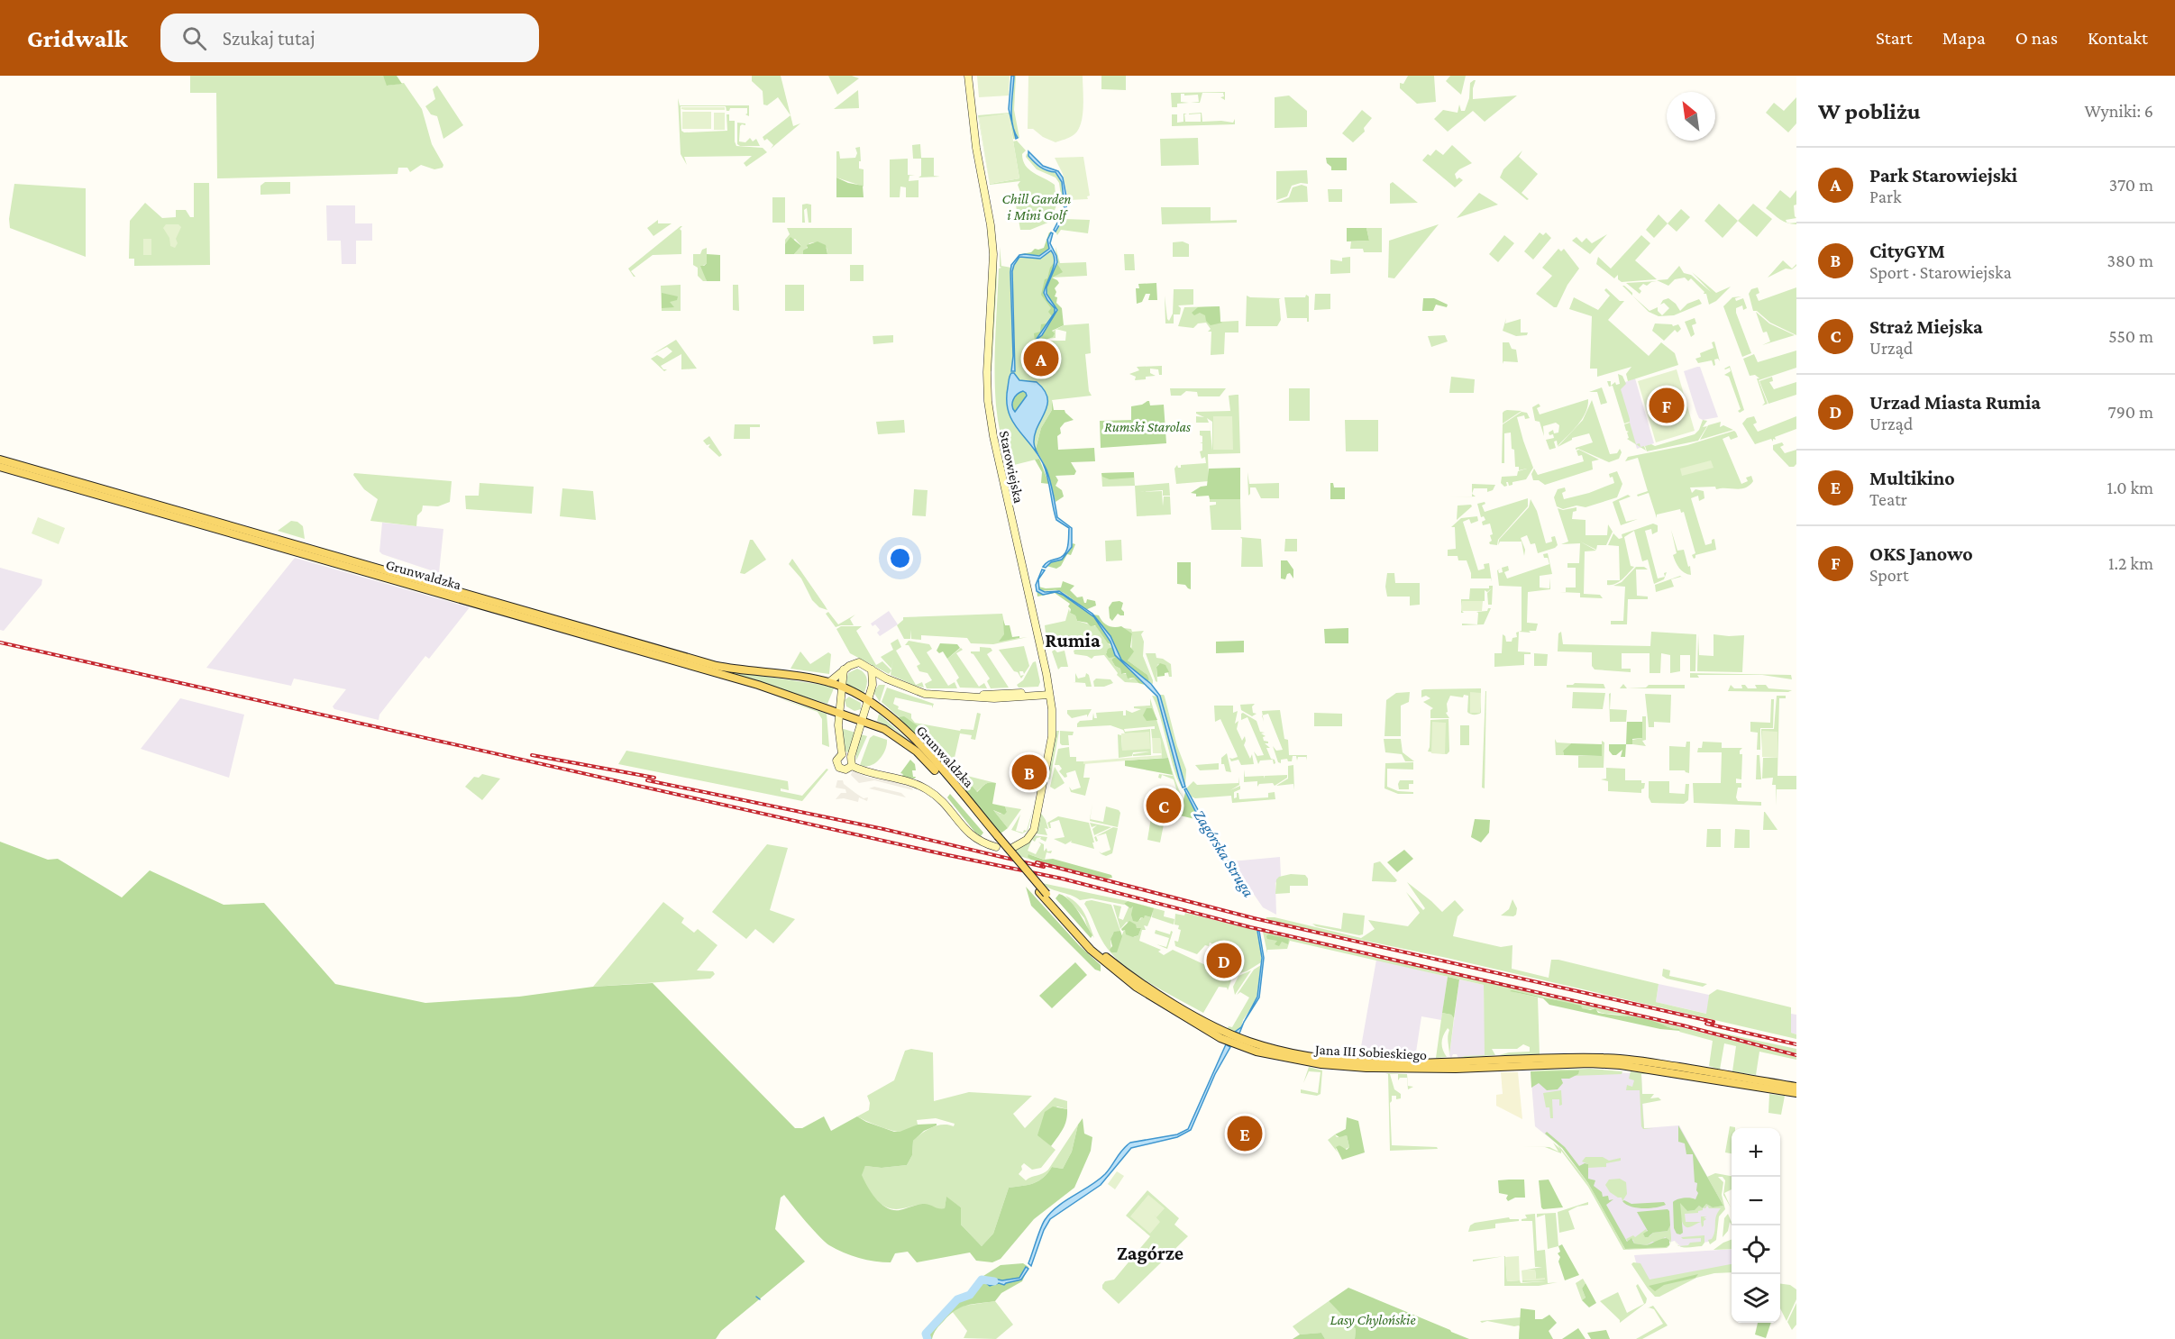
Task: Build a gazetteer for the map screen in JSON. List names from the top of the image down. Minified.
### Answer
{"streets":{"main road":["Starowiejska","Grunwaldzka","Jana III Sobieskiego"]},"crossings":[["Grunwaldzka","Jana III Sobieskiego"]],"districts":["Rumia","Zagórze"],"water":["Zagórska Struga"],"parks":["Chill Garden i Mini Golf","Rumski Starolas","Lasy Chylońskie"],"north":"top left","page":{"header":"Gridwalk","search":"Szukaj tutaj","nav":["Start","Mapa","O nas","Kontakt"],"heading":["W pobliżu","Wyniki: 6"],"list":[{"mark":"A","name":"Park Starowiejski","note":"Park","value":"370 m"},{"mark":"B","name":"CityGYM","note":"Sport · Starowiejska","value":"380 m"},{"mark":"C","name":"Straż Miejska","note":"Urząd","value":"550 m"},{"mark":"D","name":"Urzad Miasta Rumia","note":"Urząd","value":"790 m"},{"mark":"E","name":"Multikino","note":"Teatr","value":"1.0 km"},{"mark":"F","name":"OKS Janowo","note":"Sport","value":"1.2 km"}],"pins":["A","F","B","C","D","E"],"map_buttons":["+","−"]}}
